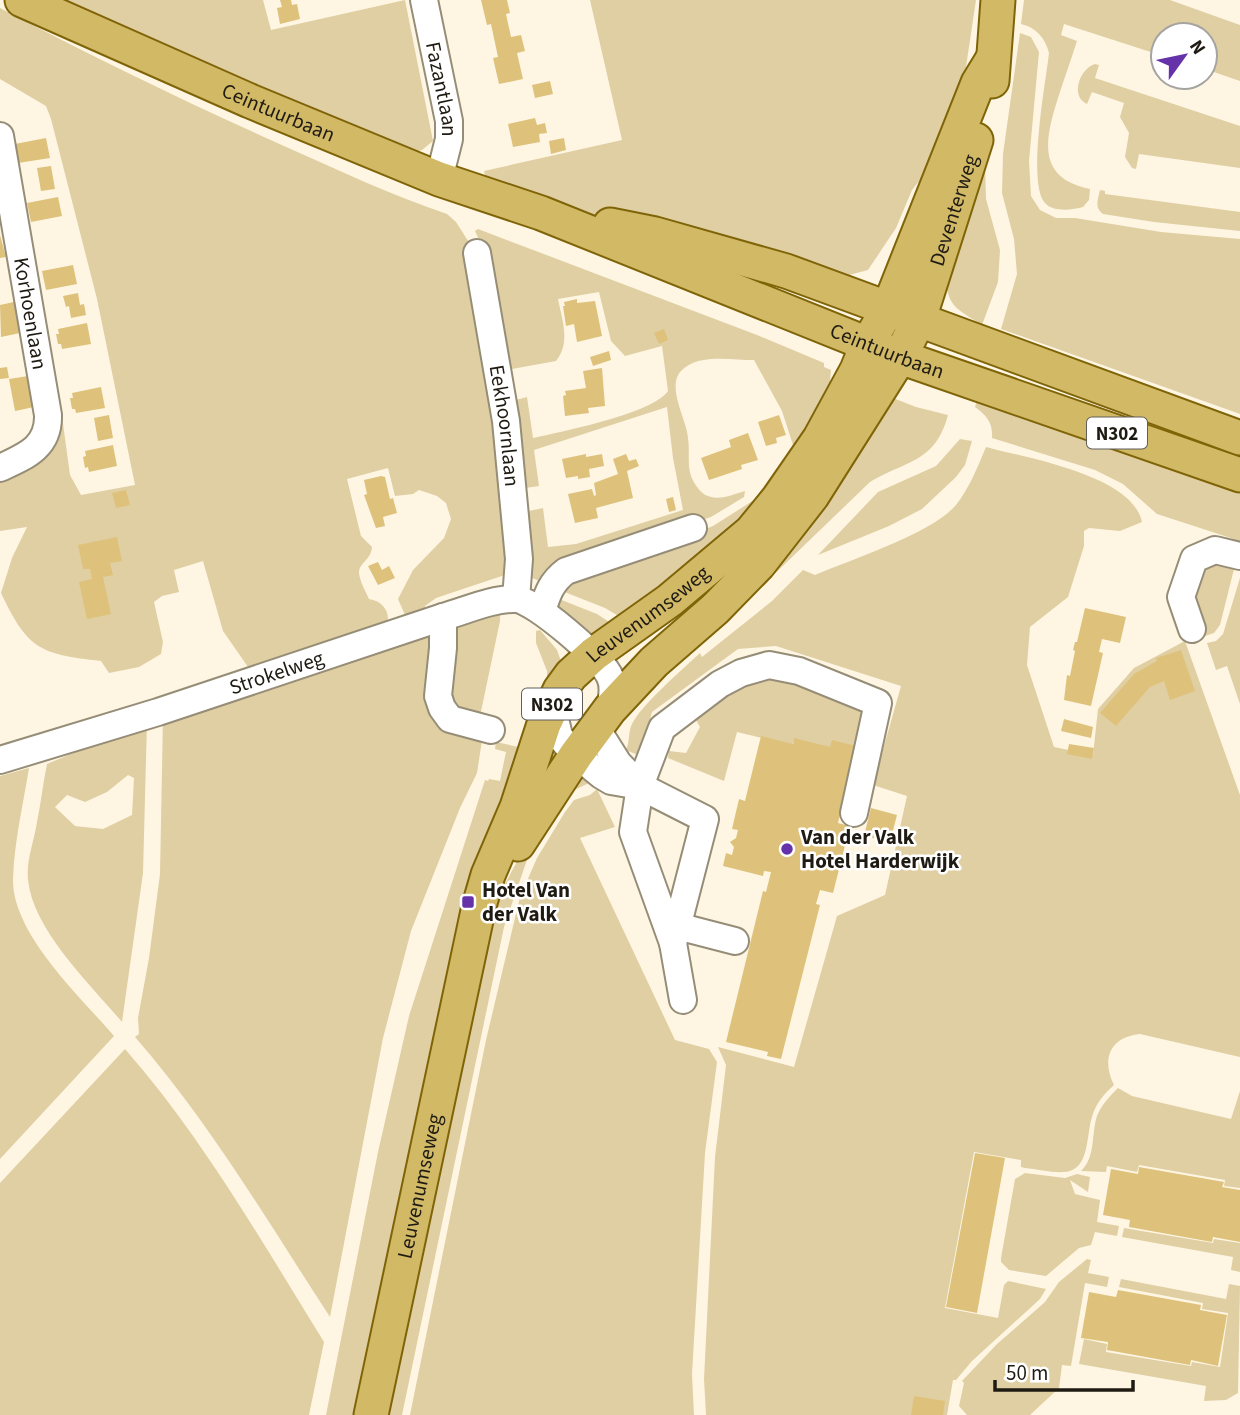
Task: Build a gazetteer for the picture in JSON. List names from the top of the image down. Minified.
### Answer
{"streets":{"main road":["Ceintuurbaan","Deventerweg","N302","Leuvenumseweg"],"street":["Fazantlaan","Korhoenlaan","Eekhoornlaan","Strokelweg"]},"crossings":[["Fazantlaan","Ceintuurbaan"],["Ceintuurbaan","Deventerweg"],["Ceintuurbaan","Leuvenumseweg"],["Deventerweg","Leuvenumseweg"],["Eekhoornlaan","Strokelweg"]],"places":{"other":["Van der Valk Hotel Harderwijk"],"transit":["Hotel Van der Valk"]},"scale_bar":"50 m","north":"top right"}
